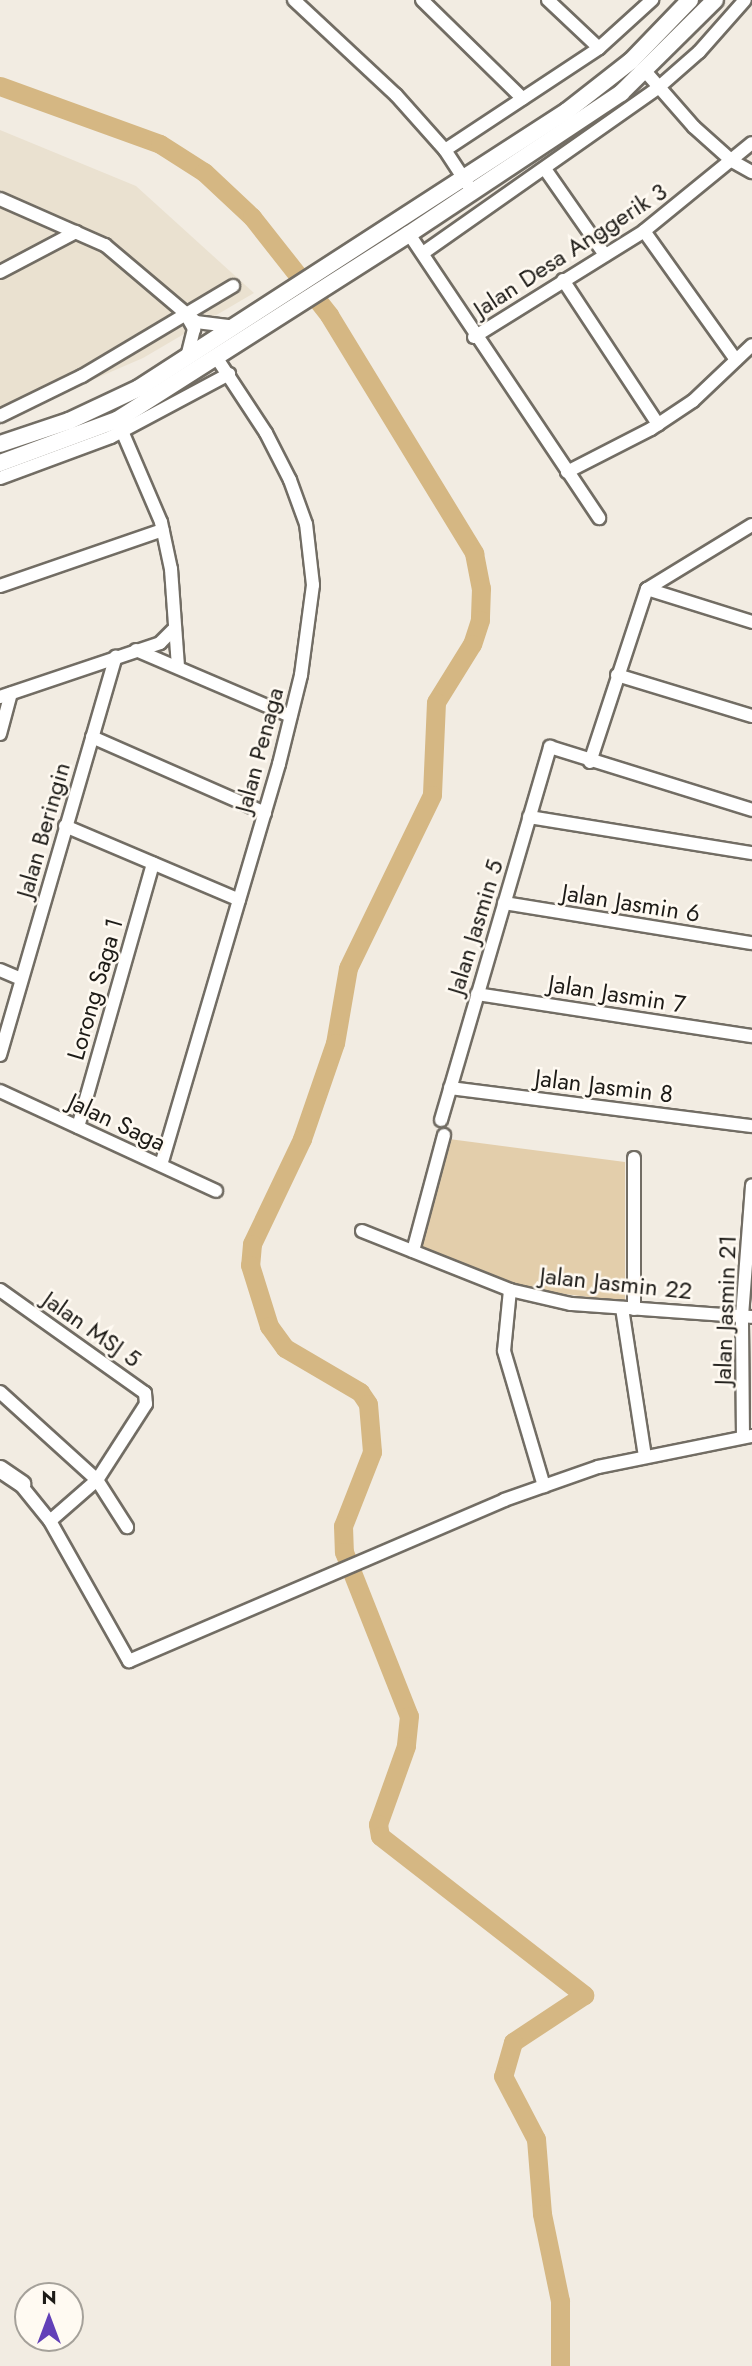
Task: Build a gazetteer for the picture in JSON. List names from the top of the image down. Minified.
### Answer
{"streets":{"street":["Jalan Desa Anggerik 3","Jalan Penaga","Jalan Beringin","Jalan Jasmin 6","Jalan Jasmin 5","Lorong Saga 1","Jalan Jasmin 7","Jalan Jasmin 8","Jalan Saga","Jalan Jasmin 22","Jalan Jasmin 21","Jalan MSJ 5"]},"crossings":[["Jalan Penaga","Jalan Saga"],["Jalan Jasmin 6","Jalan Jasmin 5"],["Jalan Jasmin 5","Jalan Jasmin 7"],["Jalan Jasmin 5","Jalan Jasmin 8"],["Lorong Saga 1","Jalan Saga"],["Jalan Jasmin 22","Jalan Jasmin 21"]],"north":"top"}
